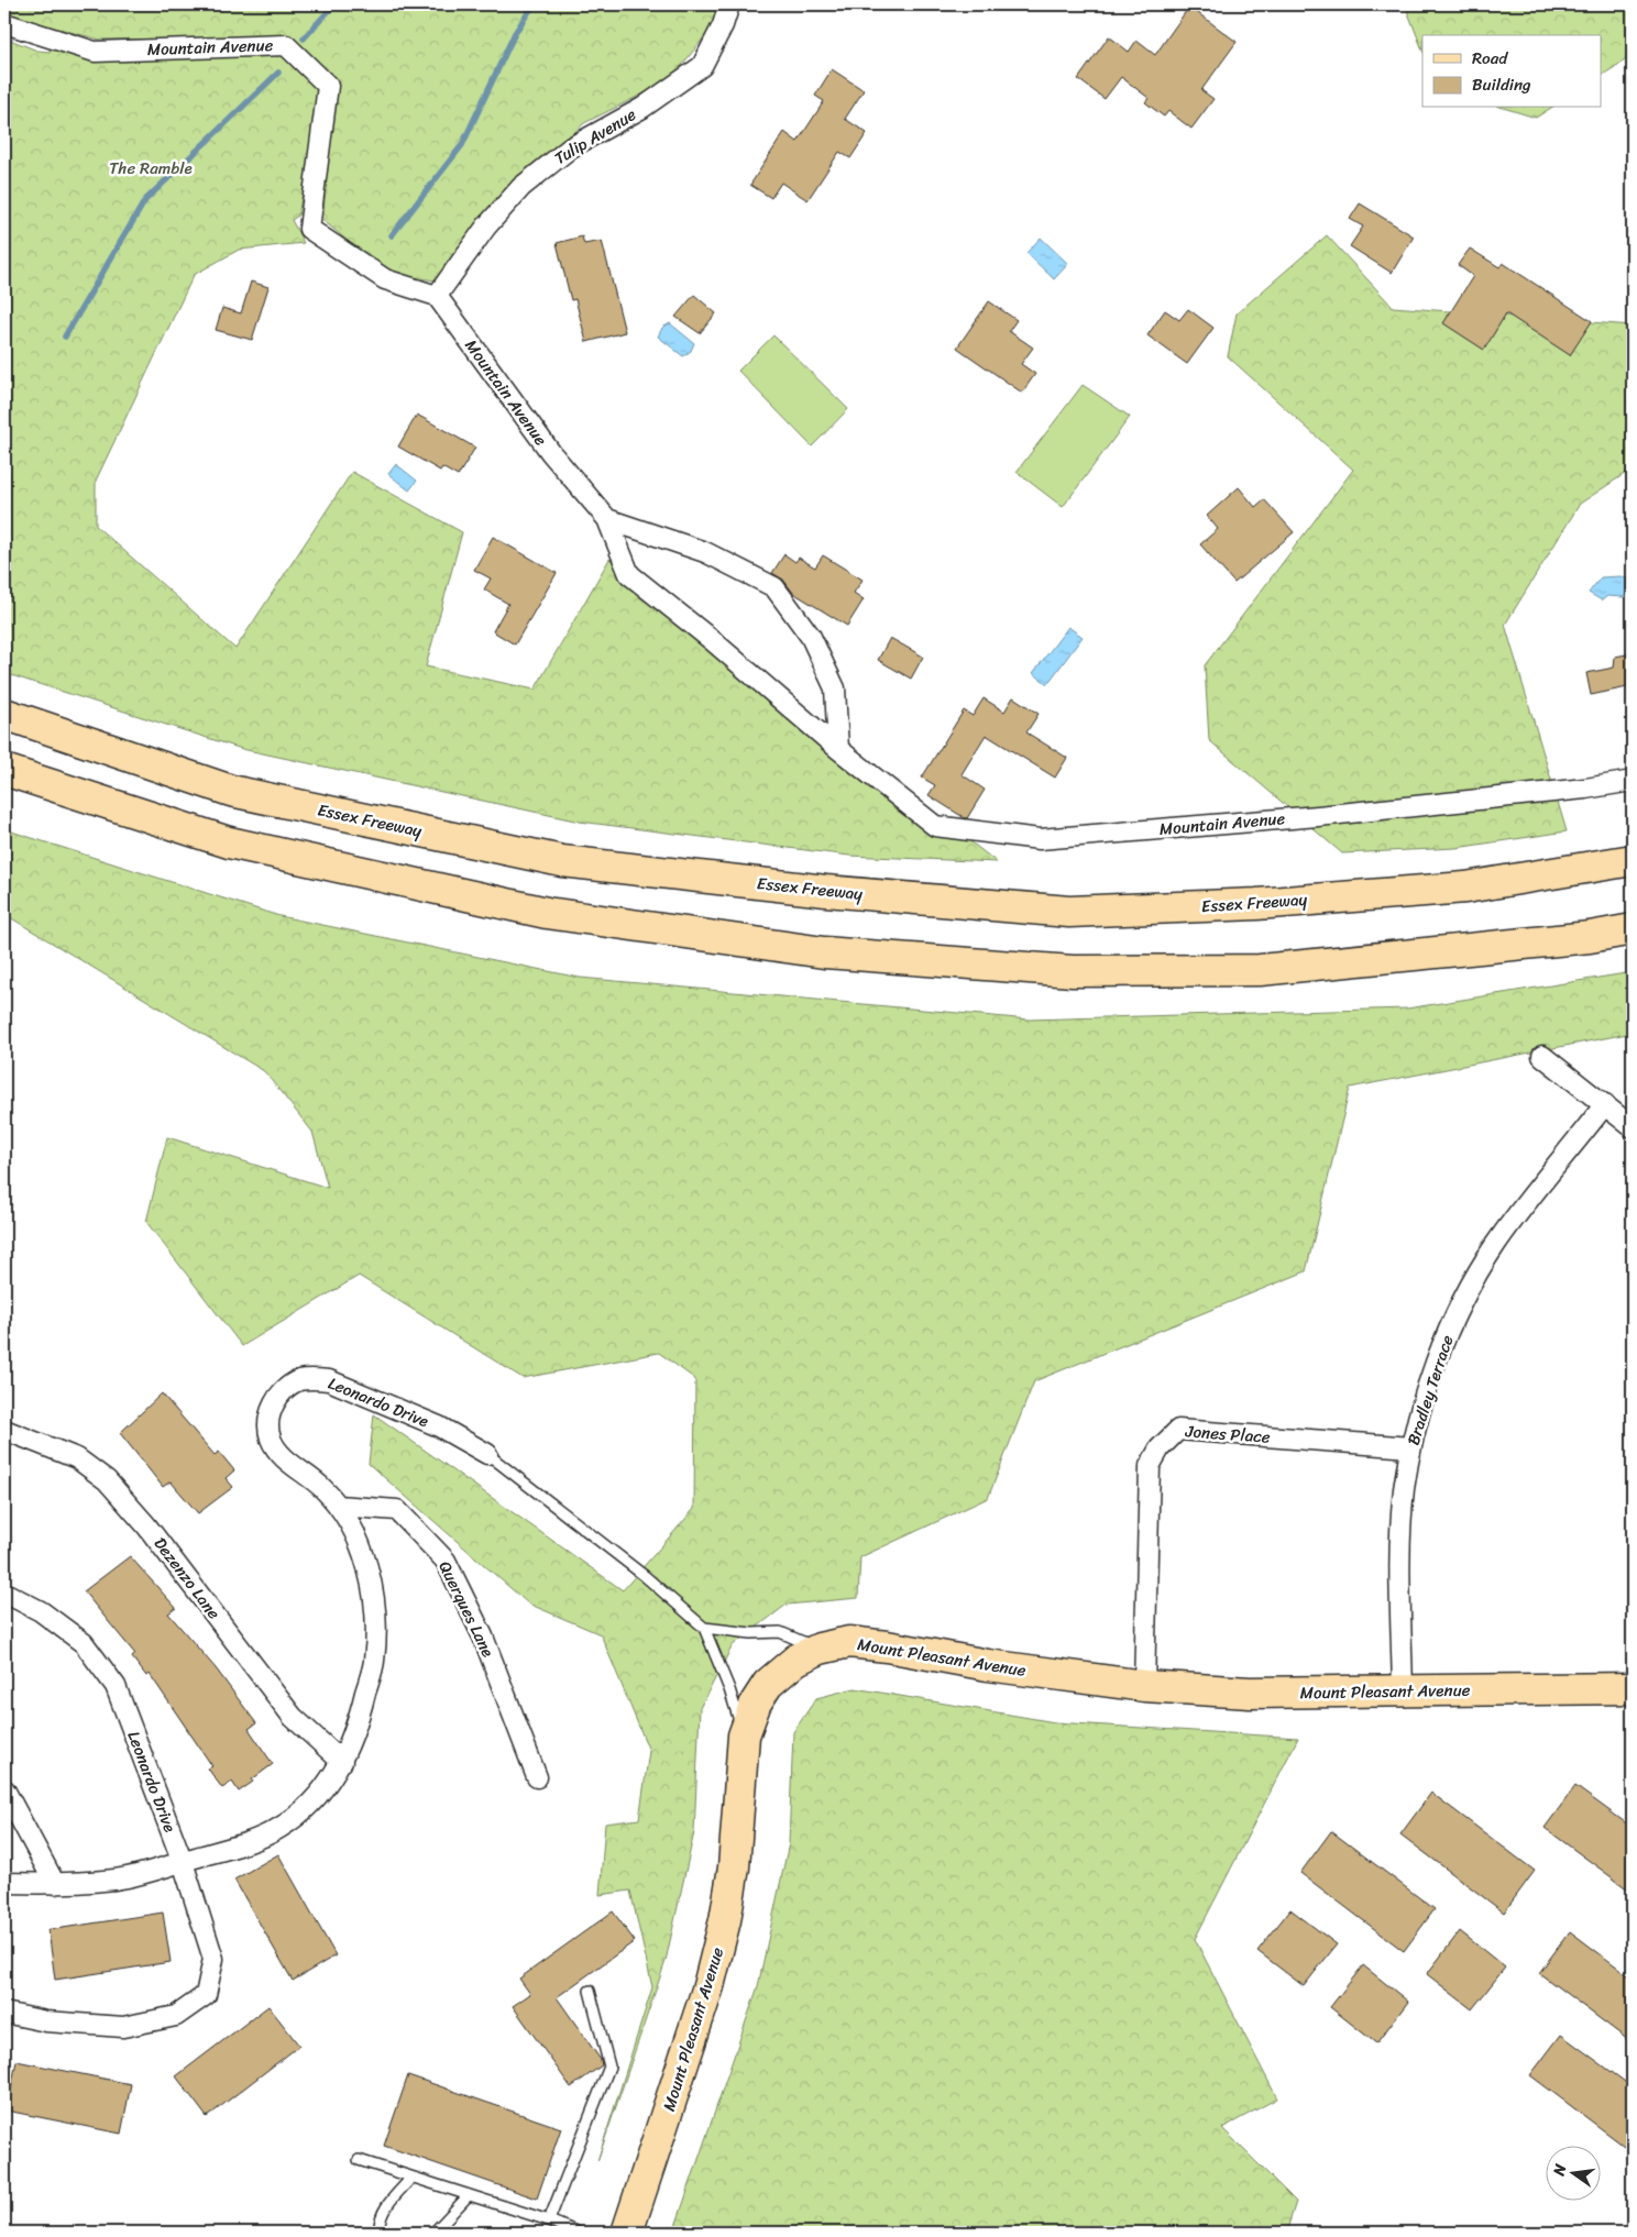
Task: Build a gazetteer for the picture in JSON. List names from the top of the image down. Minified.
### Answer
{"streets":{"main road":["Essex Freeway","Mount Pleasant Avenue"],"street":["Mountain Avenue","Tulip Avenue","Bradley Terrace","Leonardo Drive","Jones Place","Dezenzo Lane","Querques Lane"]},"crossings":[["Mountain Avenue","Tulip Avenue"],["Bradley Terrace","Jones Place"],["Bradley Terrace","Mount Pleasant Avenue"],["Leonardo Drive","Dezenzo Lane"],["Leonardo Drive","Querques Lane"],["Jones Place","Mount Pleasant Avenue"]],"parks":["The Ramble"],"legend":["Road","Building"],"north":"left"}
